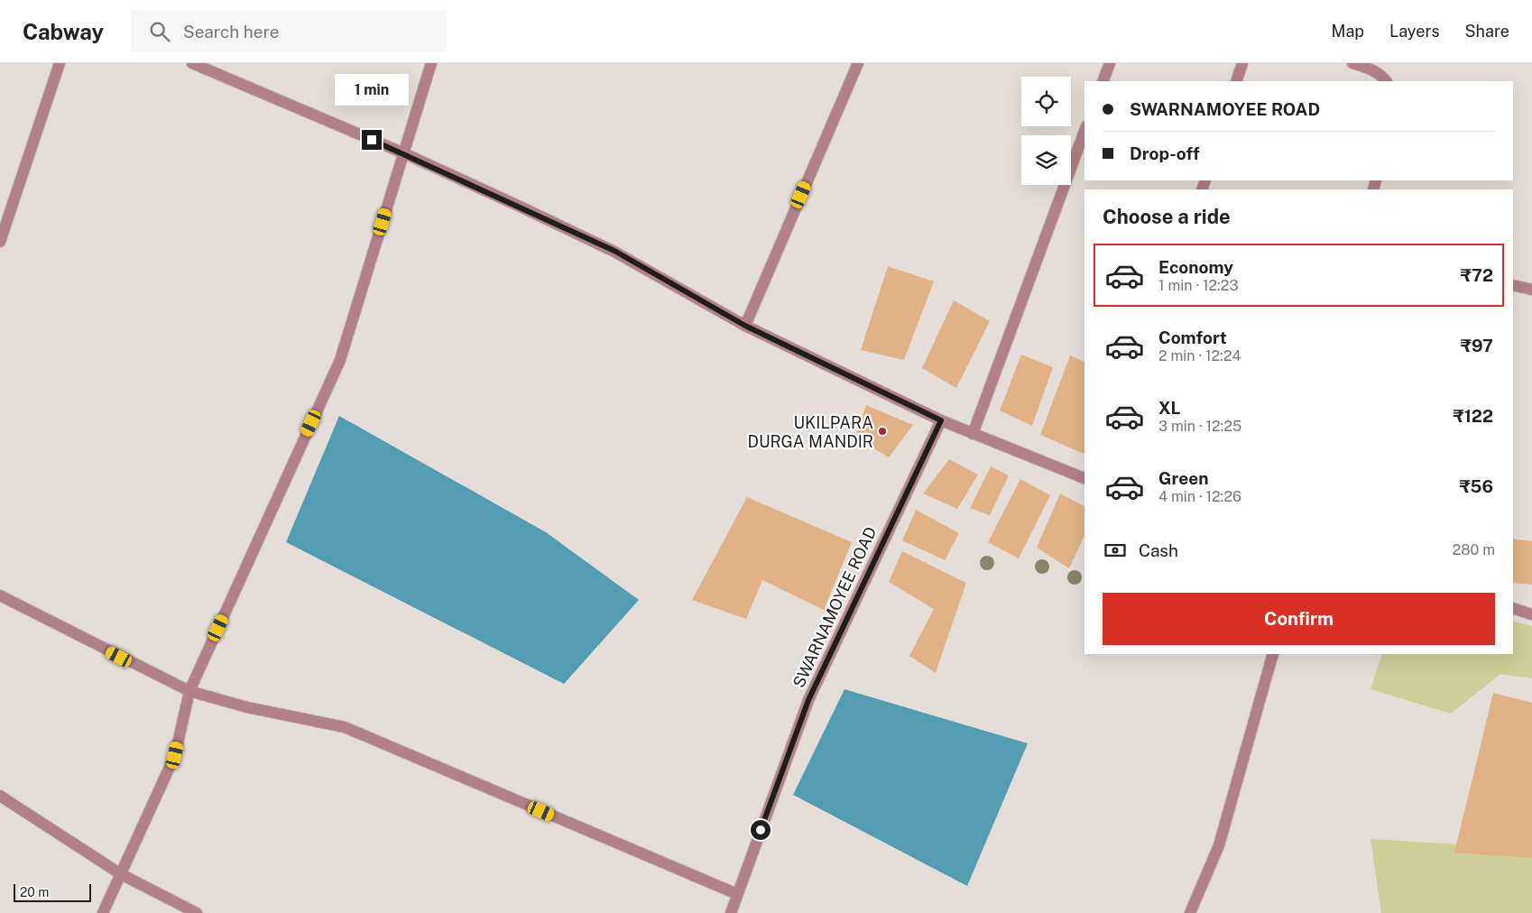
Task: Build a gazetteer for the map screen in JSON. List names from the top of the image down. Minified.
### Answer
{"streets":{"street":["SWARNAMOYEE ROAD"]},"places":["UKILPARA DURGA MANDIR"],"scale_bar":"20 m","page":{"header":"Cabway","search":"Search here","nav":["Map","Layers","Share"],"bubble":"1 min","banner":["SWARNAMOYEE ROAD","Drop-off"],"heading":"Choose a ride","list":[{"name":"Economy","note":"1 min · 12:23","value":"₹72"},{"name":"Comfort","note":"2 min · 12:24","value":"₹97"},{"name":"XL","note":"3 min · 12:25","value":"₹122"},{"name":"Green","note":"4 min · 12:26","value":"₹56"}],"pay":["Cash","280 m"],"buttons":"Confirm","scale":"20 m"}}
